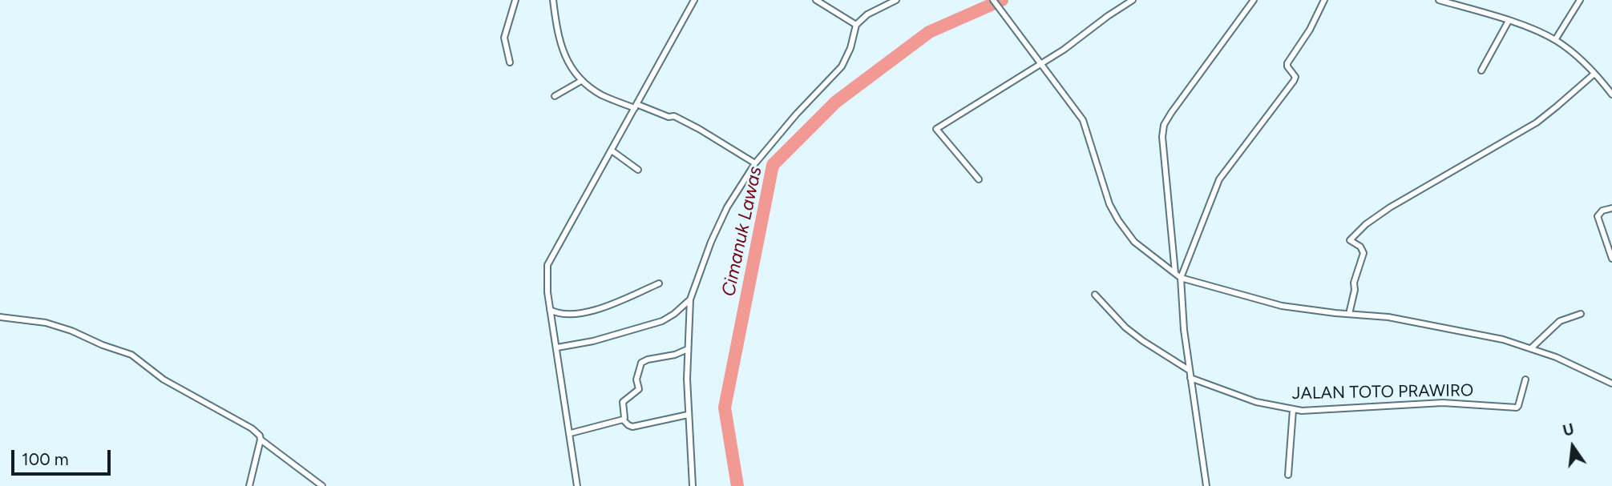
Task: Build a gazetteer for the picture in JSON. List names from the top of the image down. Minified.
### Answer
{"streets":{"street":["JALAN TOTO PRAWIRO"]},"water":["Cimanuk Lawas"],"scale_bar":"100 m","north":"top"}
